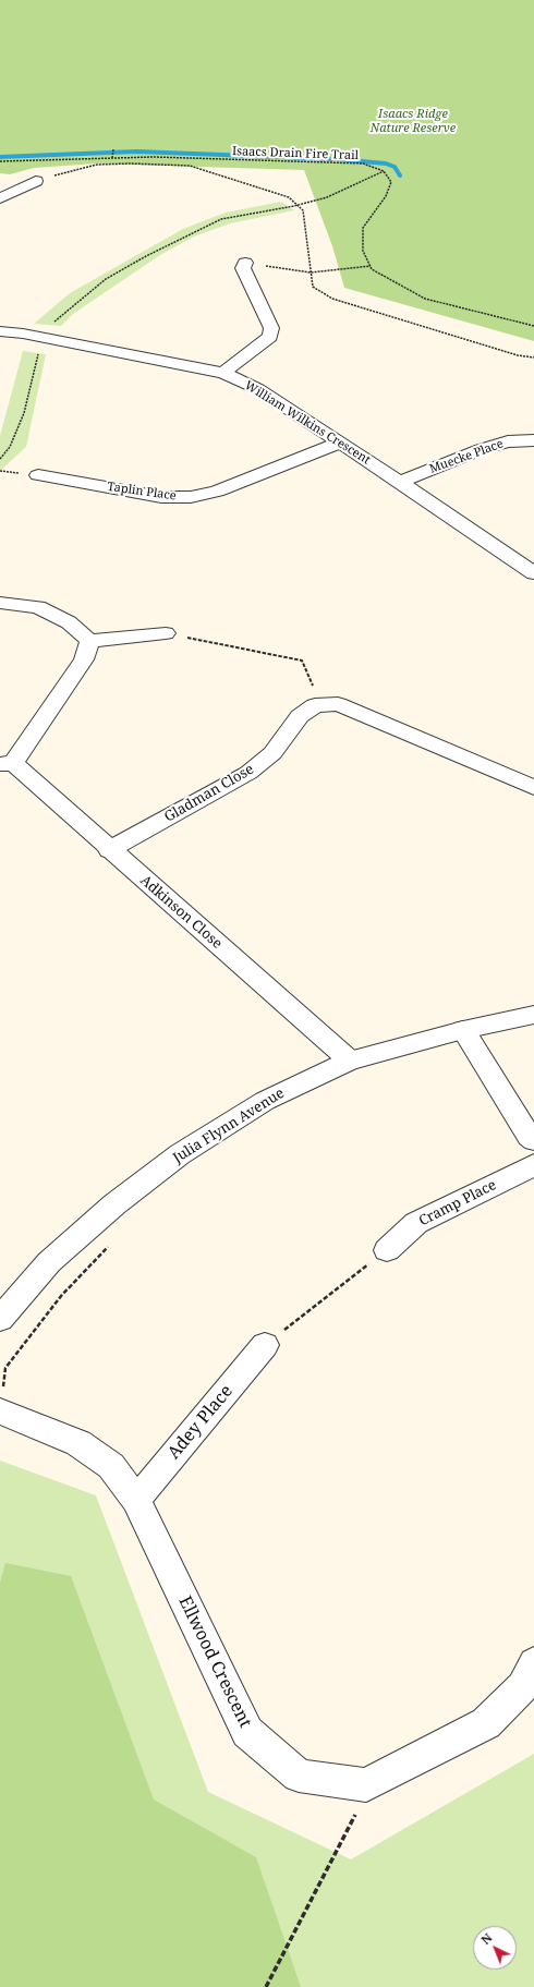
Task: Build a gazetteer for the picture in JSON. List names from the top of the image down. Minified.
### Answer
{"streets":{"street":["William Wilkins Crescent","Muecke Place","Taplin Place","Gladman Close","Adkinson Close","Julia Flynn Avenue","Cramp Place","Adey Place","Ellwood Crescent"],"path":["Isaacs Drain Fire Trail"]},"crossings":[["William Wilkins Crescent","Muecke Place"],["William Wilkins Crescent","Taplin Place"],["Gladman Close","Adkinson Close"],["Adkinson Close","Julia Flynn Avenue"],["Adey Place","Ellwood Crescent"]],"parks":["Isaacs Ridge Nature Reserve"],"north":"top left"}
